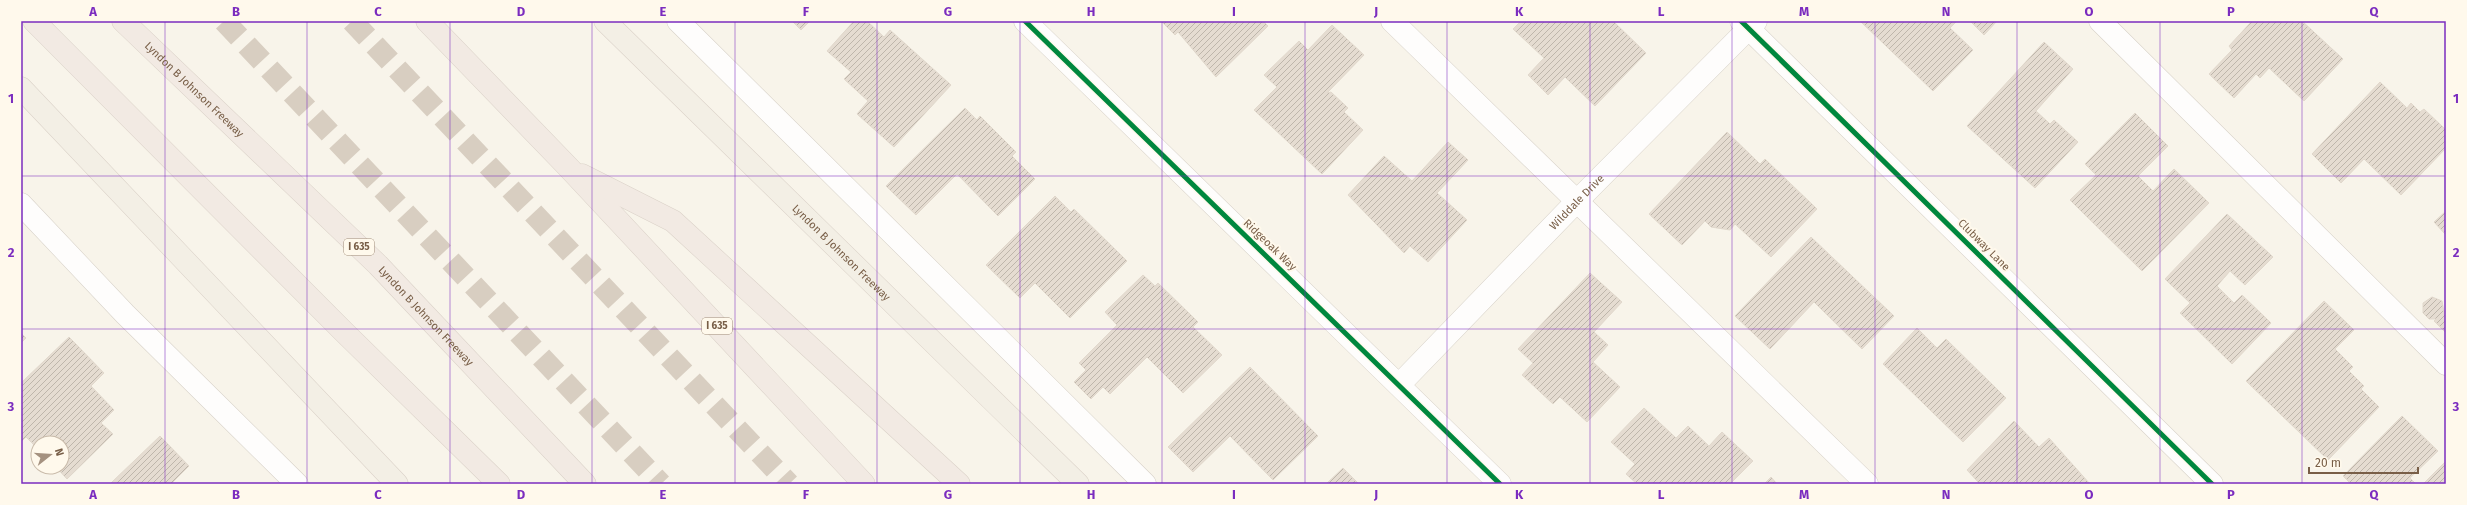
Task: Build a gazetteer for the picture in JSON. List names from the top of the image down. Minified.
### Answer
{"streets":{"highway":["Lyndon B Johnson Freeway","I 635"],"street":["Wilddale Drive","Ridgeoak Way","Clubway Lane"]},"crossings":[["Wilddale Drive","Ridgeoak Way"],["Wilddale Drive","Clubway Lane"]],"scale_bar":"20 m","north":"right","grid":{"columns":["A","B","C","D","E","F","G","H","I","J","K","L","M","N","O","P","Q"],"rows":["1","2","3"]}}
